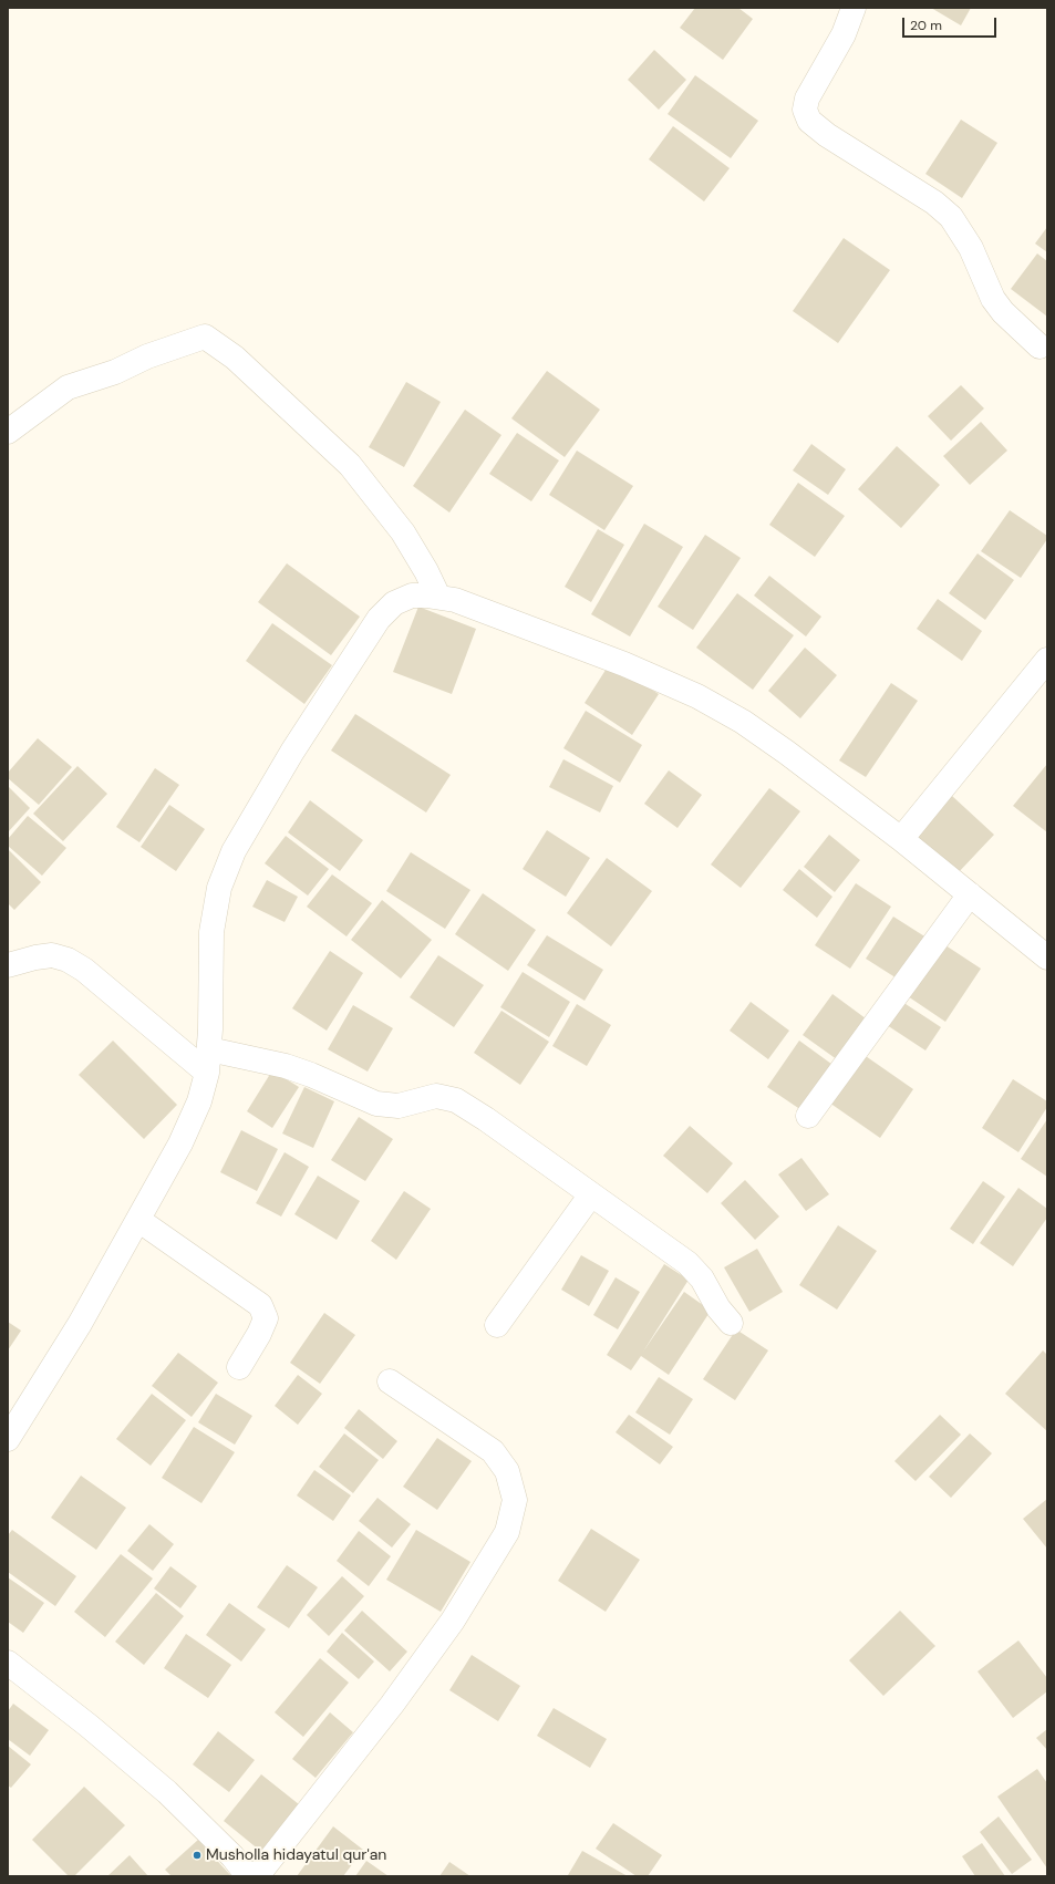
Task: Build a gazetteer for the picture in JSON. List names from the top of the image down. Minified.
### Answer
{"places":["Musholla hidayatul qur'an"],"scale_bar":"20 m"}
